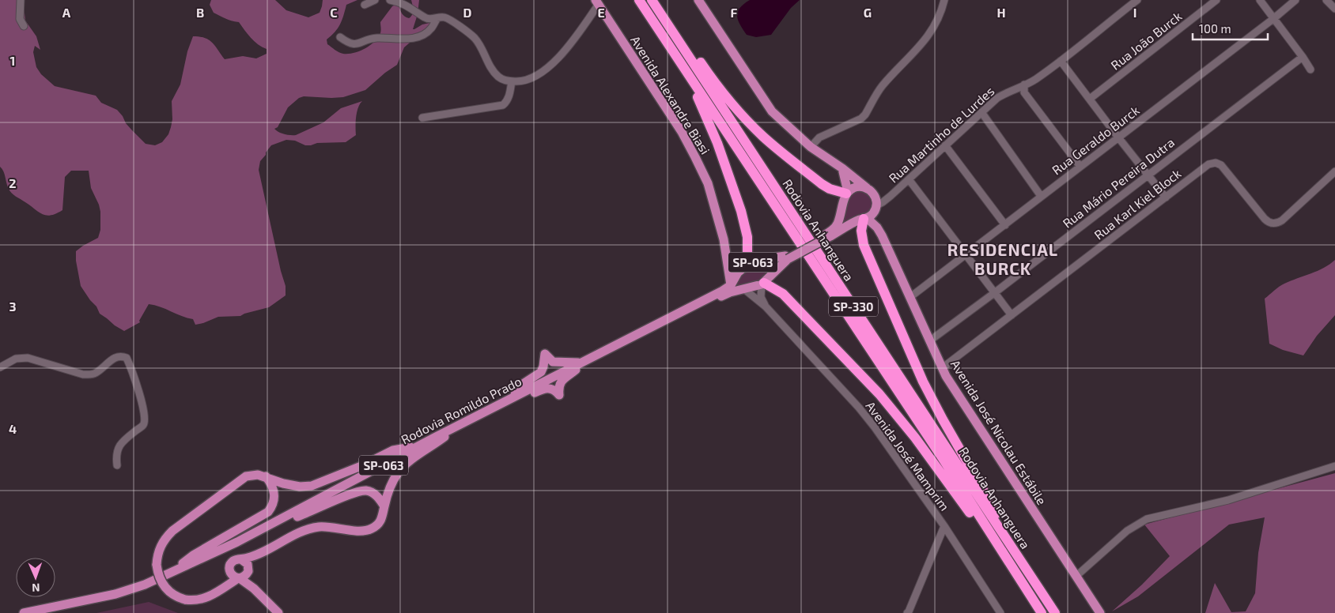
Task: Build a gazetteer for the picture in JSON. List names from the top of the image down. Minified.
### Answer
{"streets":{"highway":["Rodovia Anhanguera","SP-330"],"main road":["Avenida Alexandre Biasi","SP-063","Rodovia Romildo Prado","Avenida José Nicolau Estábile"],"street":["Rua João Burck","Rua Martinho de Lurdes","Rua Geraldo Burck","Rua Mário Pereira Dutra","Rua Karl Kiel Block","Avenida José Mamprim"]},"crossings":[["Avenida Alexandre Biasi","SP-063"],["Avenida Alexandre Biasi","Rodovia Romildo Prado"],["Rua Martinho de Lurdes","Avenida José Nicolau Estábile"],["Rua Geraldo Burck","Avenida José Nicolau Estábile"],["Rua Mário Pereira Dutra","Avenida José Nicolau Estábile"],["Rua Karl Kiel Block","Avenida José Nicolau Estábile"],["SP-063","Rodovia Romildo Prado"],["SP-063","Avenida José Nicolau Estábile"],["SP-063","Avenida José Mamprim"],["Rodovia Romildo Prado","Avenida José Mamprim"]],"districts":["RESIDENCIAL BURCK"],"scale_bar":"100 m","north":"bottom","grid":{"columns":["A","B","C","D","E","F","G","H","I"],"rows":["1","2","3","4"]}}
